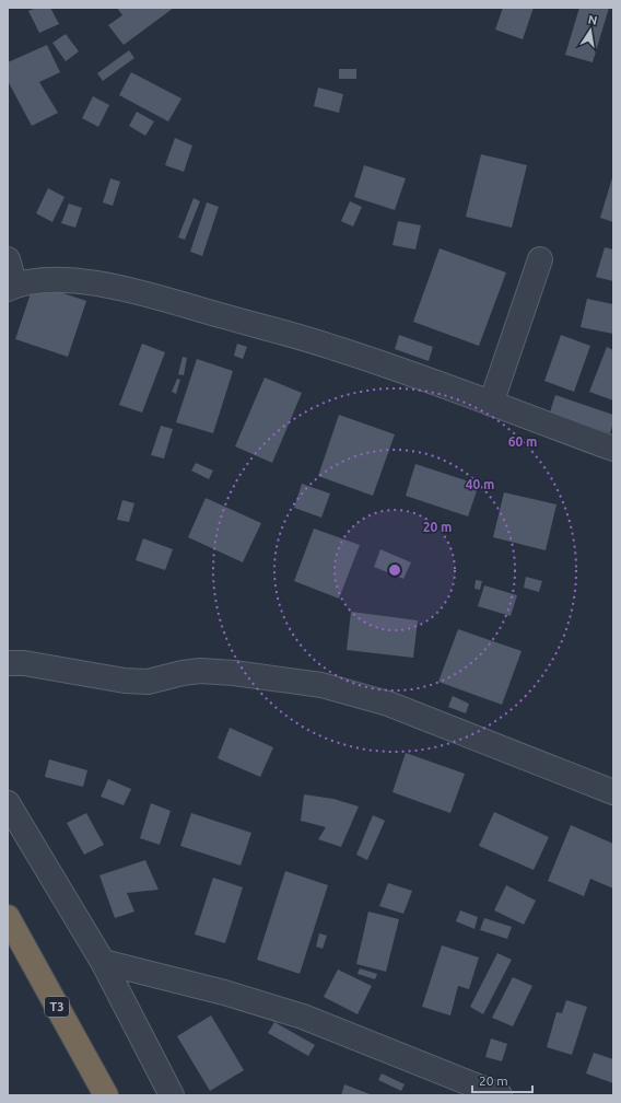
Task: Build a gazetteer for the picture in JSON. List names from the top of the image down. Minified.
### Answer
{"streets":{"highway":["T3"]},"scale_bar":"20 m","north":"top","rings":["60 m","40 m","20 m"]}
